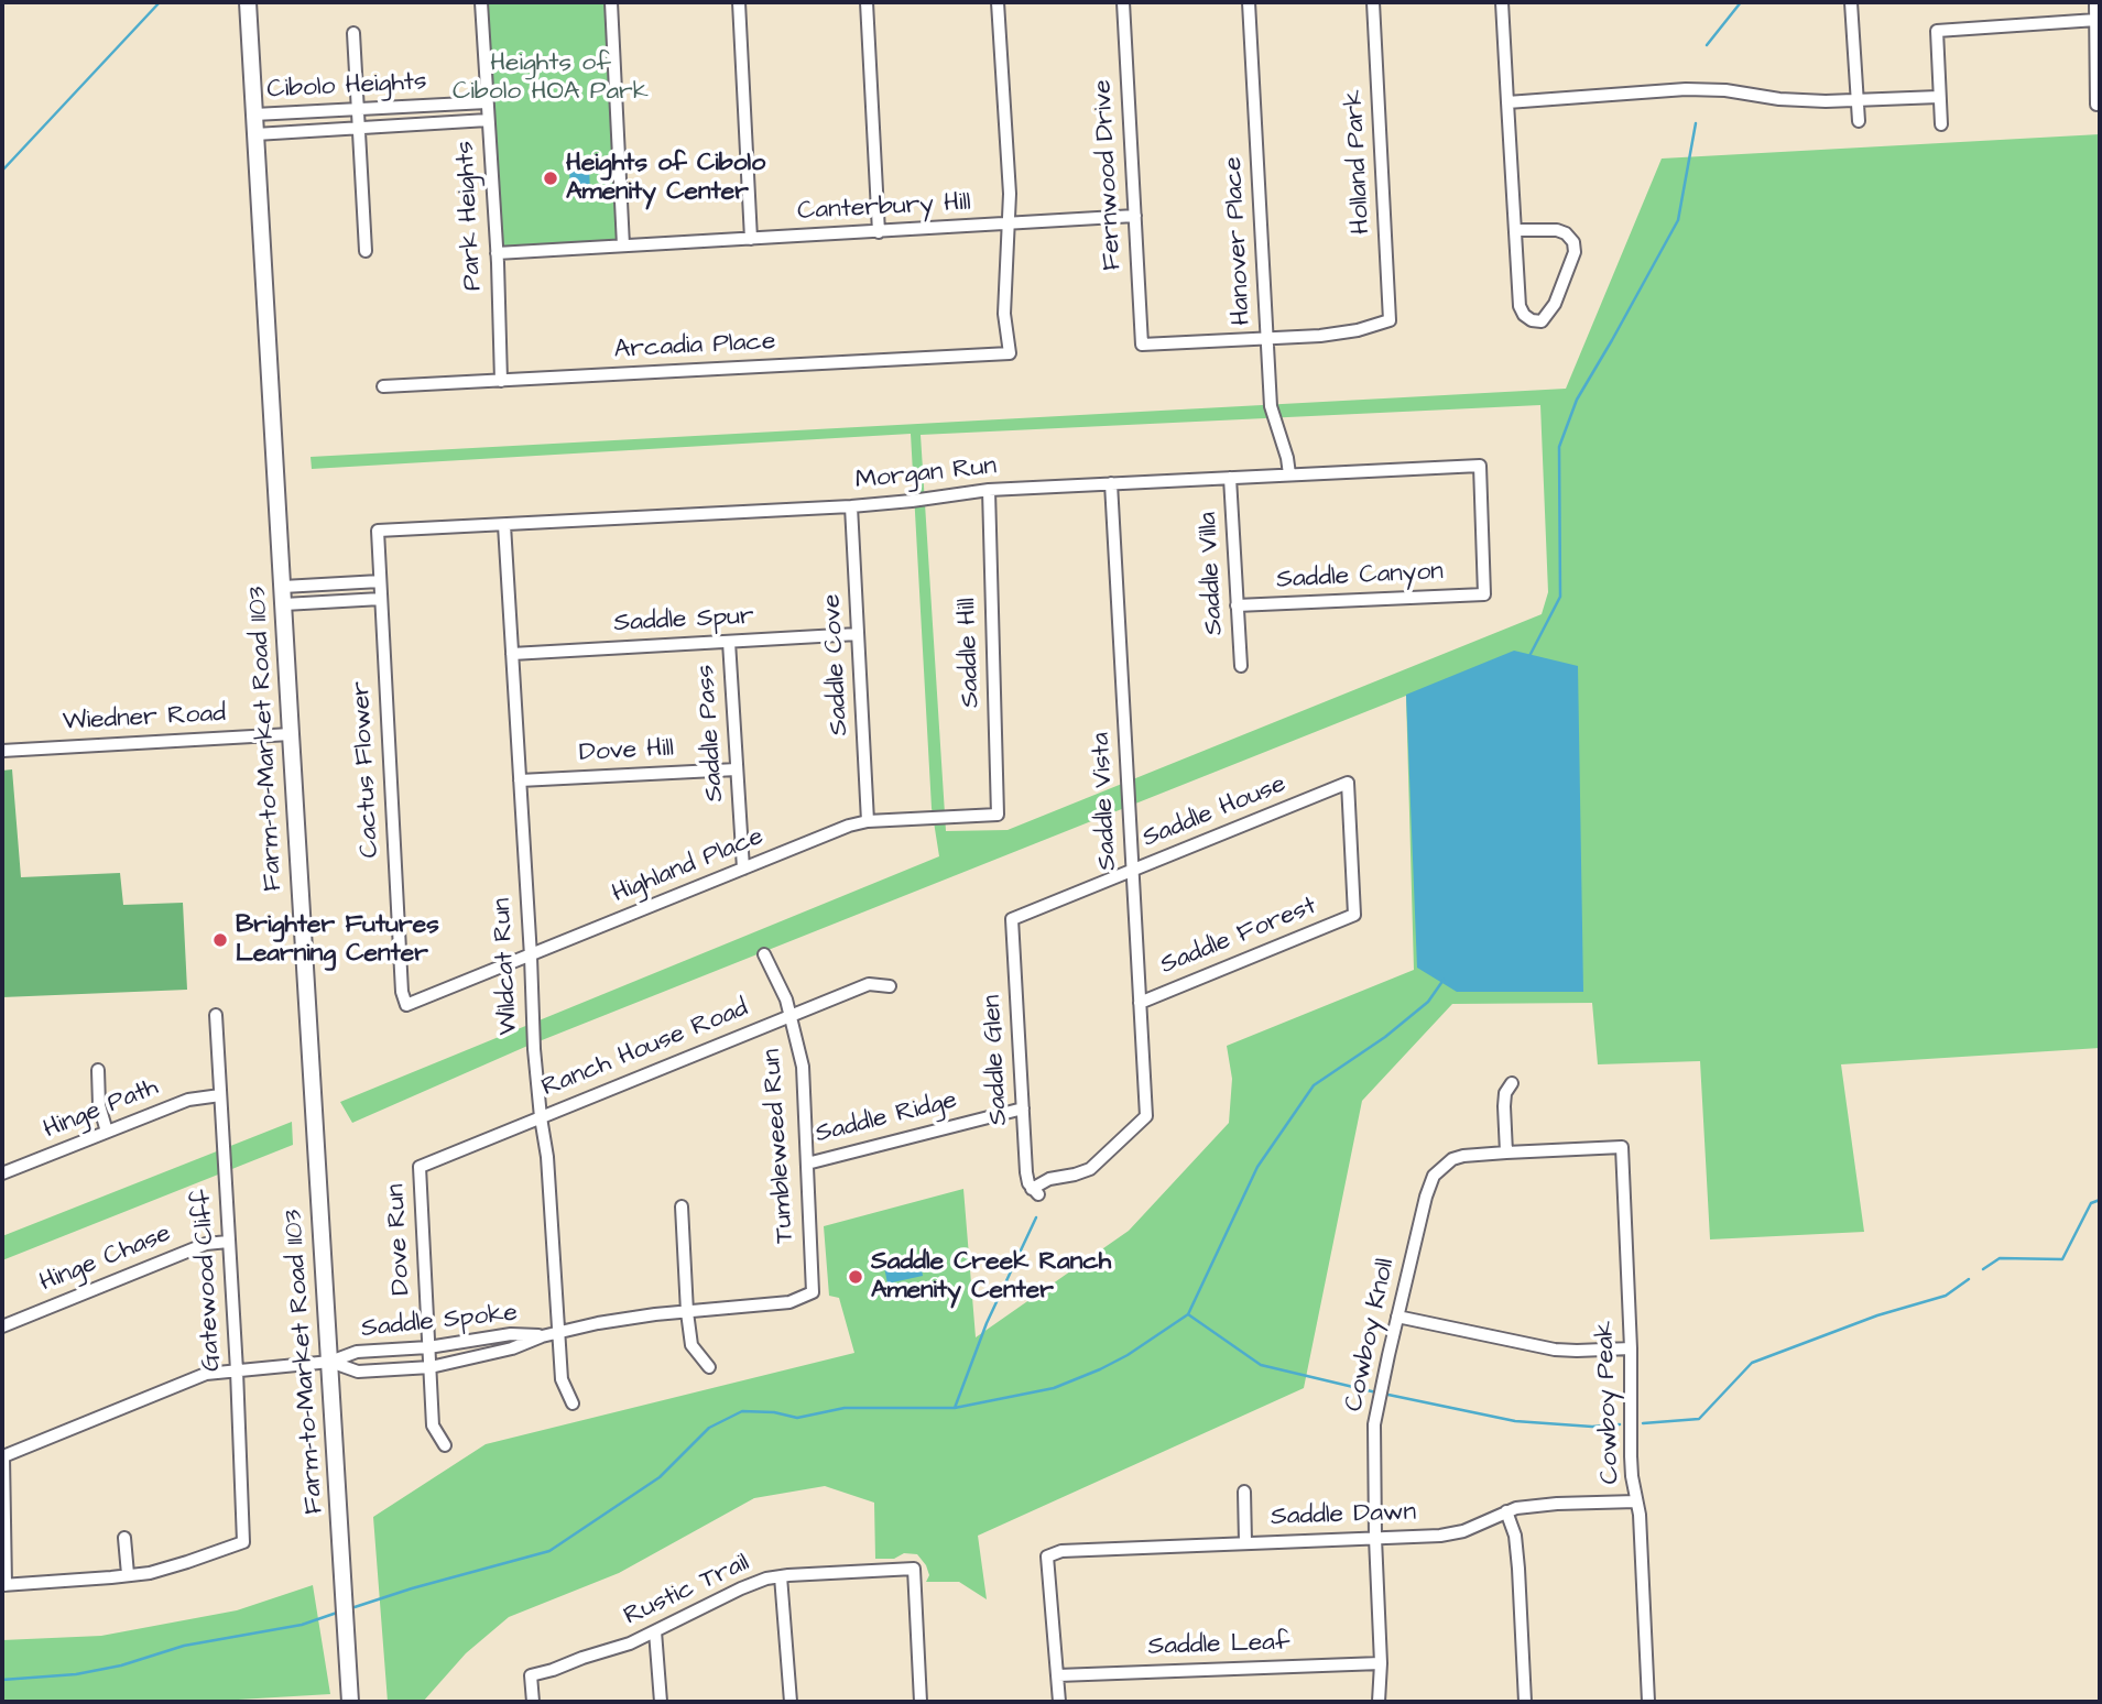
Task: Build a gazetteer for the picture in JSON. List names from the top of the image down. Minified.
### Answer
{"streets":{"main road":["Farm-to-Market Road 1103"],"street":["Cibolo Heights","Holland Park","Fernwood Drive","Canterbury Hill","Park Heights","Hanover Place","Arcadia Place","Morgan Run","Saddle Villa","Saddle Canyon","Saddle Spur","Saddle Hill","Saddle Cove","Wiedner Road","Saddle Pass","Dove Hill","Cactus Flower","Saddle Vista","Saddle House","Highland Place","Saddle Forest","Wildcat Run","Ranch House Road","Saddle Glen","Hinge Path","Saddle Ridge","Tumbleweed Run","Dove Run","Hinge Chase","Gatewood Cliff","Saddle Spoke","Cowboy Knoll","Cowboy Peak","Saddle Dawn","Rustic Trail","Saddle Leaf"]},"crossings":[["Cibolo Heights","Park Heights"],["Cibolo Heights","Farm-to-Market Road 1103"],["Holland Park","Fernwood Drive"],["Holland Park","Hanover Place"],["Fernwood Drive","Canterbury Hill"],["Fernwood Drive","Hanover Place"],["Canterbury Hill","Park Heights"],["Canterbury Hill","Arcadia Place"],["Park Heights","Arcadia Place"],["Hanover Place","Morgan Run"],["Morgan Run","Saddle Villa"],["Morgan Run","Saddle Canyon"],["Morgan Run","Saddle Hill"],["Morgan Run","Saddle Cove"],["Morgan Run","Cactus Flower"],["Morgan Run","Saddle Vista"],["Morgan Run","Wildcat Run"],["Saddle Villa","Saddle Canyon"],["Saddle Spur","Saddle Cove"],["Saddle Spur","Saddle Pass"],["Saddle Spur","Wildcat Run"],["Saddle Hill","Highland Place"],["Saddle Cove","Highland Place"],["Wiedner Road","Farm-to-Market Road 1103"],["Saddle Pass","Dove Hill"],["Saddle Pass","Highland Place"],["Farm-to-Market Road 1103","Saddle Spoke"],["Dove Hill","Wildcat Run"],["Cactus Flower","Highland Place"],["Saddle Vista","Saddle House"],["Saddle Vista","Saddle Forest"],["Saddle Vista","Saddle Glen"],["Saddle House","Saddle Forest"],["Saddle House","Saddle Glen"],["Highland Place","Wildcat Run"],["Wildcat Run","Ranch House Road"],["Wildcat Run","Saddle Spoke"],["Ranch House Road","Tumbleweed Run"],["Ranch House Road","Dove Run"],["Saddle Glen","Saddle Ridge"],["Hinge Path","Gatewood Cliff"],["Saddle Ridge","Tumbleweed Run"],["Tumbleweed Run","Saddle Spoke"],["Dove Run","Saddle Spoke"],["Hinge Chase","Gatewood Cliff"],["Cowboy Knoll","Cowboy Peak"],["Cowboy Knoll","Saddle Dawn"],["Cowboy Knoll","Saddle Leaf"],["Cowboy Peak","Saddle Dawn"],["Saddle Dawn","Saddle Leaf"]],"parks":["Heights of Cibolo HOA Park"],"places":["Heights of Cibolo Amenity Center","Brighter Futures Learning Center","Saddle Creek Ranch Amenity Center"]}
